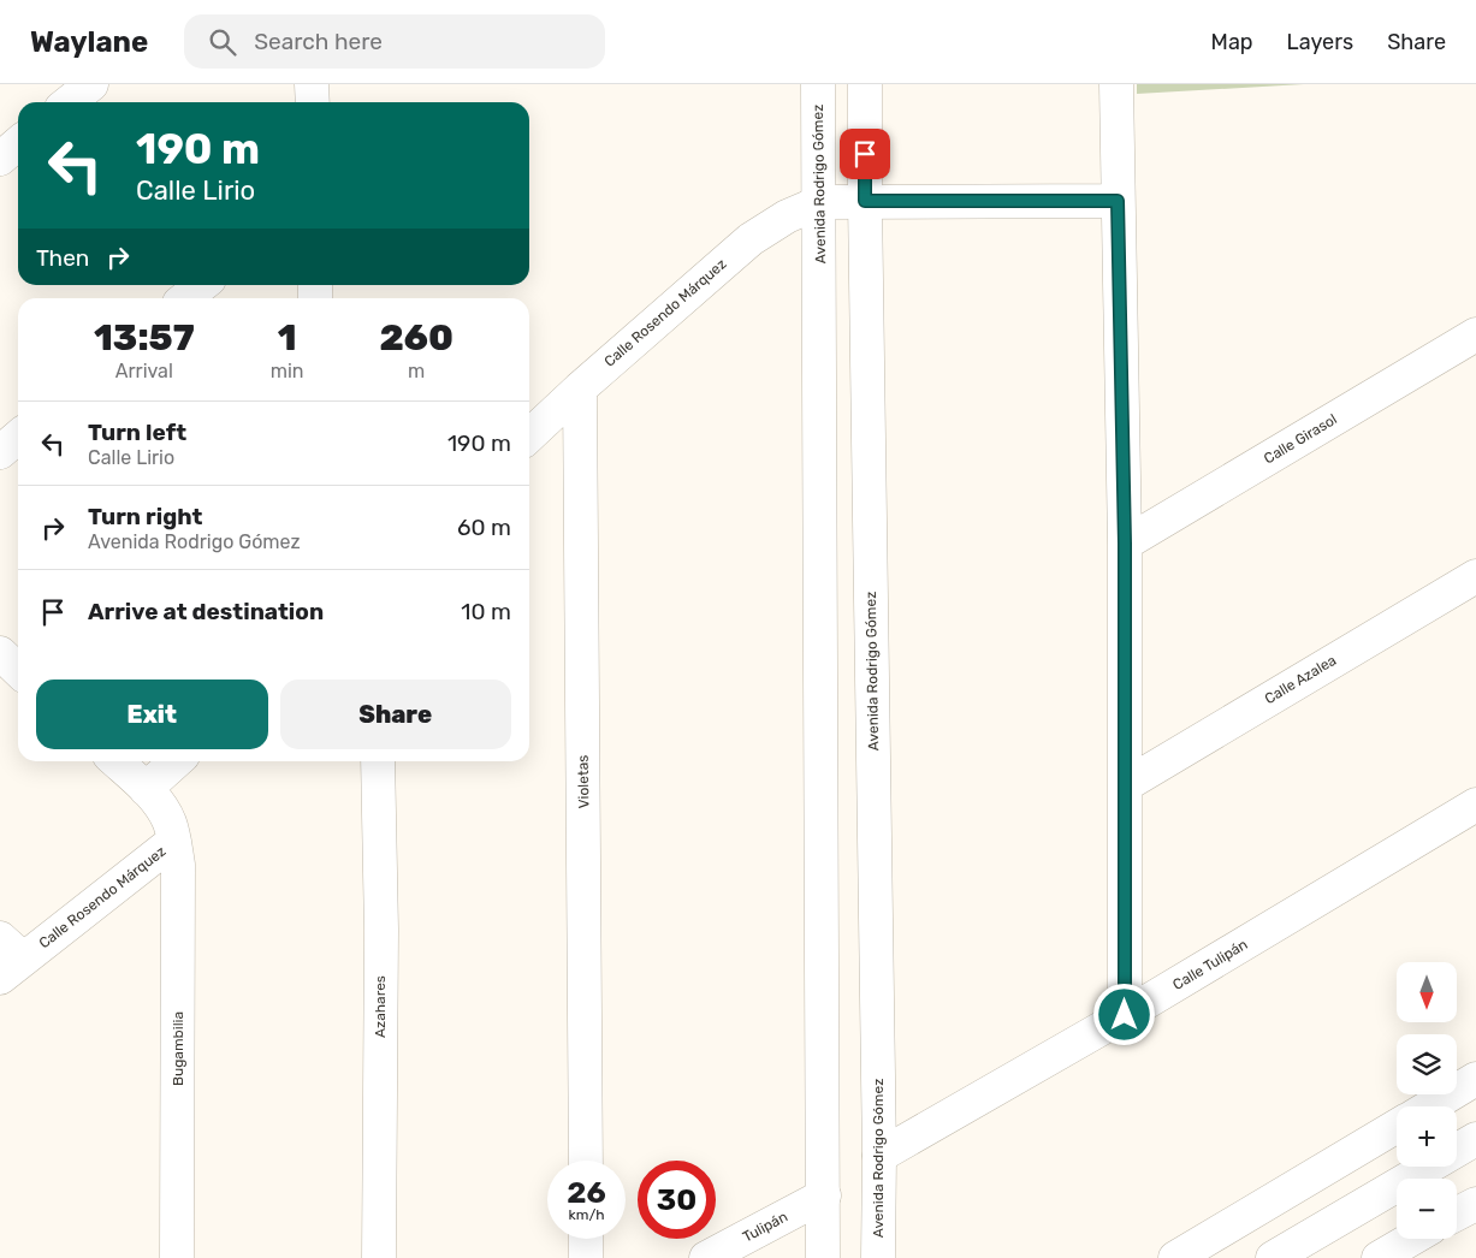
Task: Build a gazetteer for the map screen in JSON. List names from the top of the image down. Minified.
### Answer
{"streets":{"street":["Avenida Rodrigo Gómez","Calle Rosendo Márquez","Calle Girasol","Calle Azalea","Violetas","Calle Tulipán","Azahares","Bugambilia","Tulipán"]},"crossings":[["Avenida Rodrigo Gómez","Calle Rosendo Márquez"],["Avenida Rodrigo Gómez","Calle Tulipán"],["Avenida Rodrigo Gómez","Tulipán"],["Calle Rosendo Márquez","Violetas"],["Calle Rosendo Márquez","Bugambilia"]],"north":"bottom","page":{"header":"Waylane","search":"Search here","nav":["Map","Layers","Share"],"turn":["190 m","Calle Lirio"],"then":"Then","eta":["13:57","Arrival","1","min","260","m"],"list":[{"name":"Turn left","note":"Calle Lirio","value":"190 m"},{"name":"Turn right","note":"Avenida Rodrigo Gómez","value":"60 m"},{"name":"Arrive at destination","value":"10 m"}],"buttons":["Exit","Share"],"map_buttons":["+","−"],"speed":"26 km/h","limit":"30"}}
